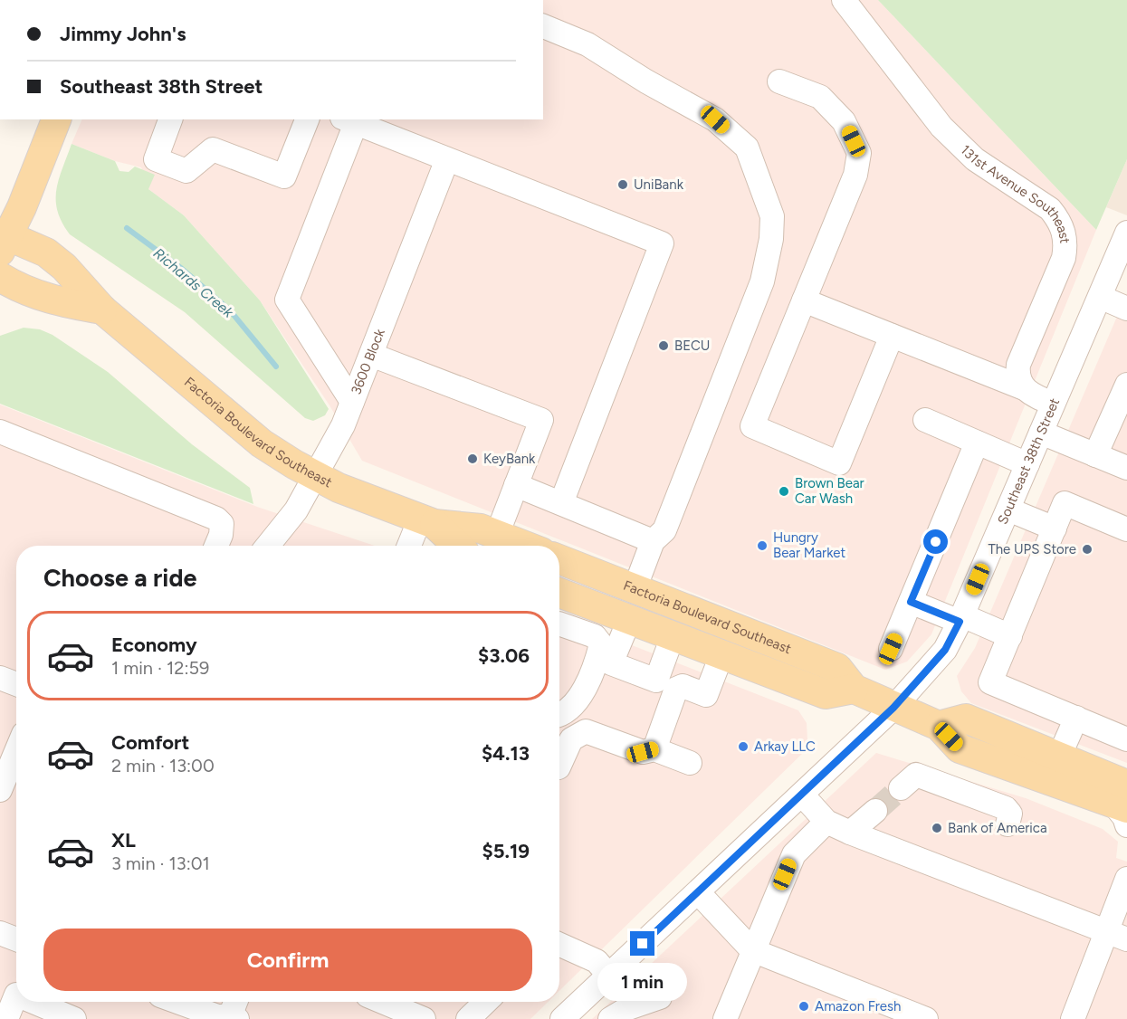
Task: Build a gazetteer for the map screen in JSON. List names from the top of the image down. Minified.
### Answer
{"streets":{"main road":["Factoria Boulevard Southeast"],"street":["131st Avenue Southeast","3600 Block","Southeast 38th Street"]},"crossings":[["3600 Block","Factoria Boulevard Southeast"],["Factoria Boulevard Southeast","Southeast 38th Street"]],"water":["Richards Creek"],"places":["UniBank","BECU","KeyBank","Brown Bear Car Wash","Hungry Bear Market","The UPS Store","Arkay LLC","Bank of America","Amazon Fresh"],"page":{"banner":["Jimmy John's","Southeast 38th Street"],"heading":"Choose a ride","list":[{"name":"Economy","note":"1 min · 12:59","value":"$3.06"},{"name":"Comfort","note":"2 min · 13:00","value":"$4.13"},{"name":"XL","note":"3 min · 13:01","value":"$5.19"}],"buttons":"Confirm","bubble":"1 min"}}
